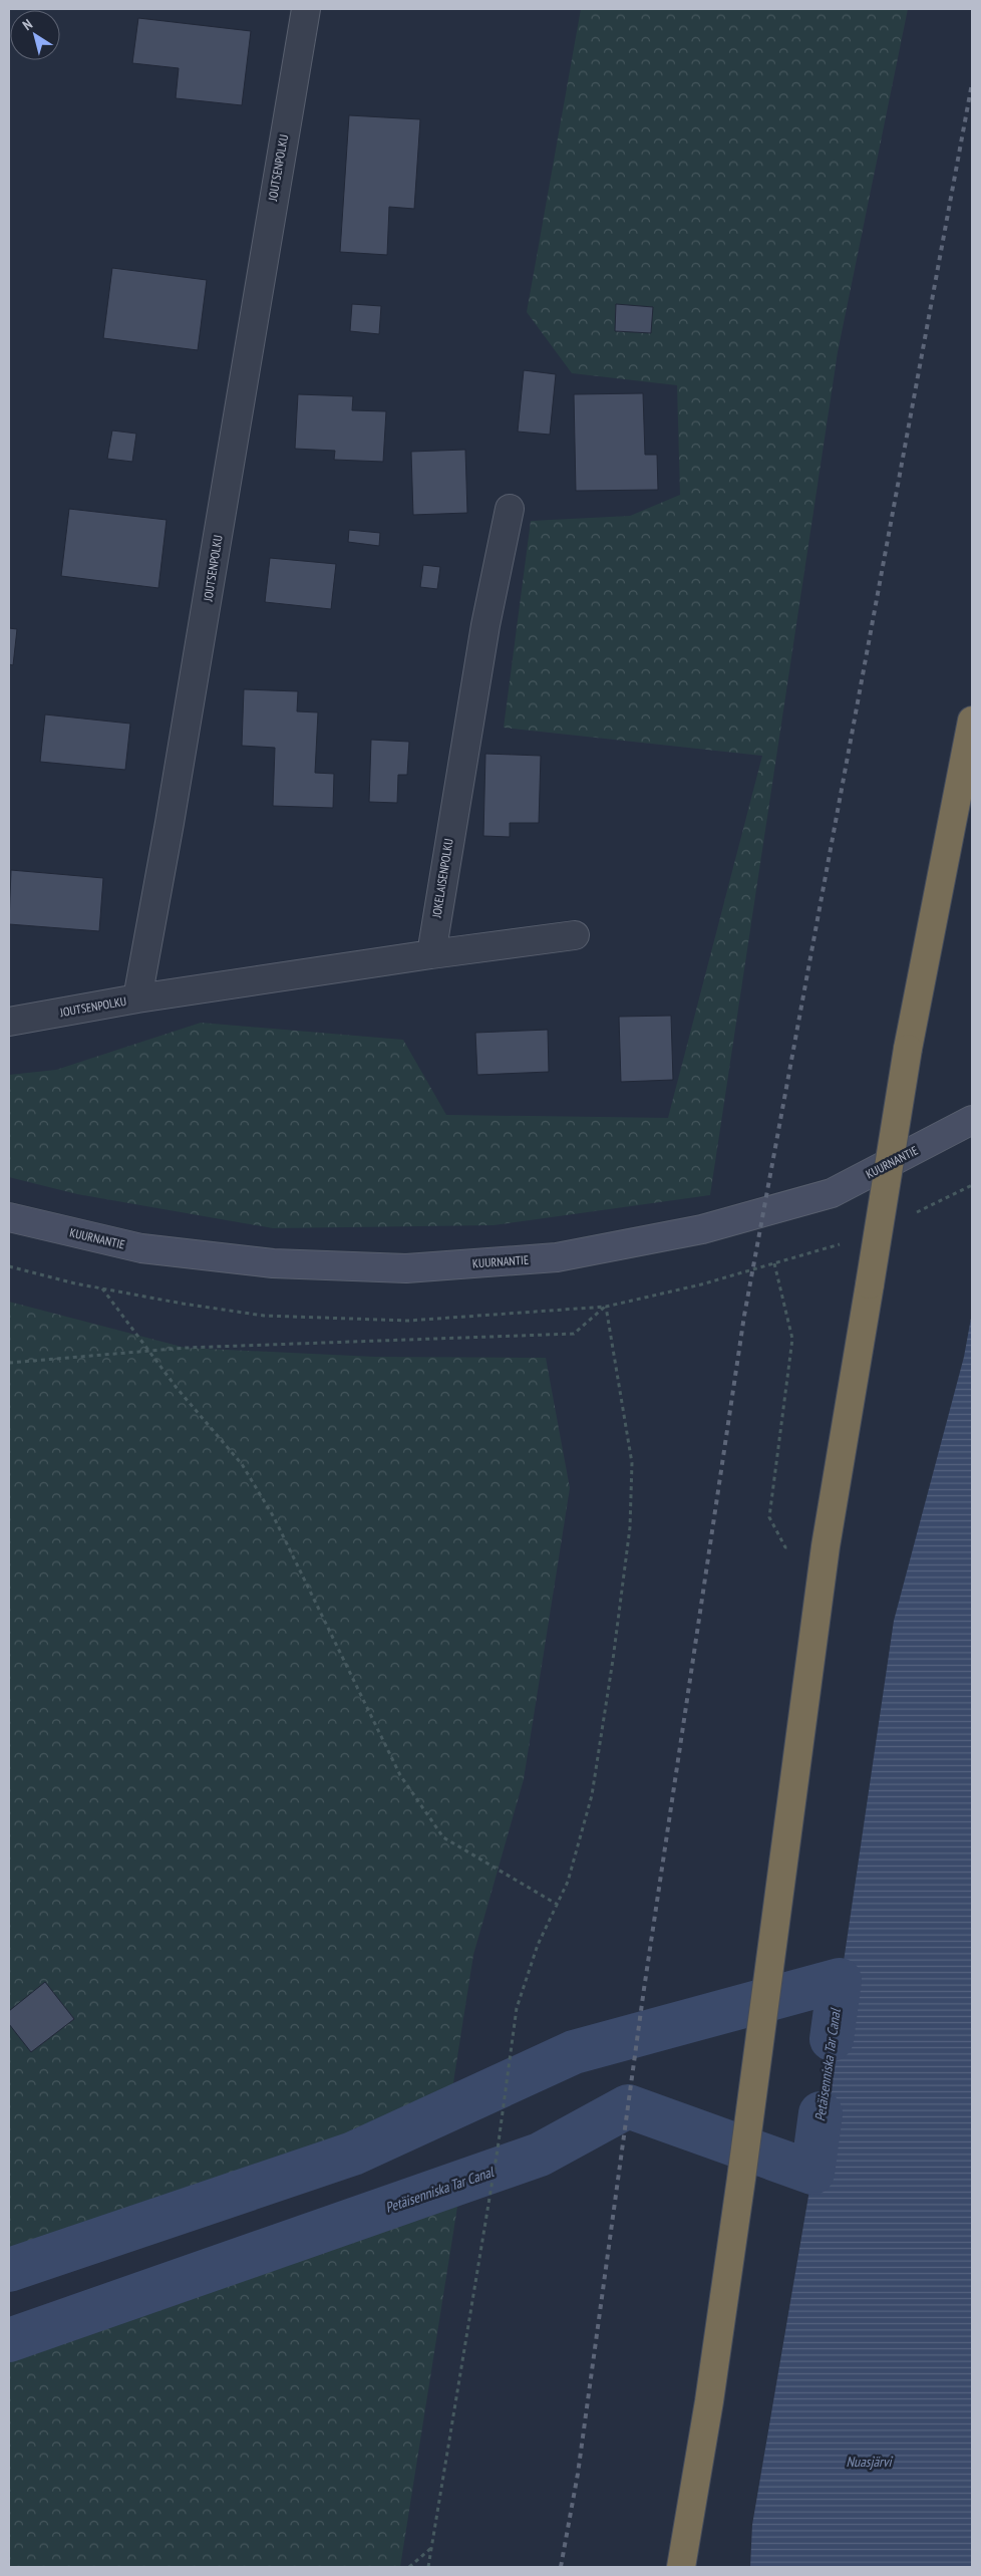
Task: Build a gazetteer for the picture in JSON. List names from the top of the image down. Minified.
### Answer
{"streets":{"street":["JOUTSENPOLKU","JOKELAISENPOLKU","KUURNANTIE"]},"water":["Petäisenniska Tar Canal","Nuasjärvi"],"north":"top left"}
